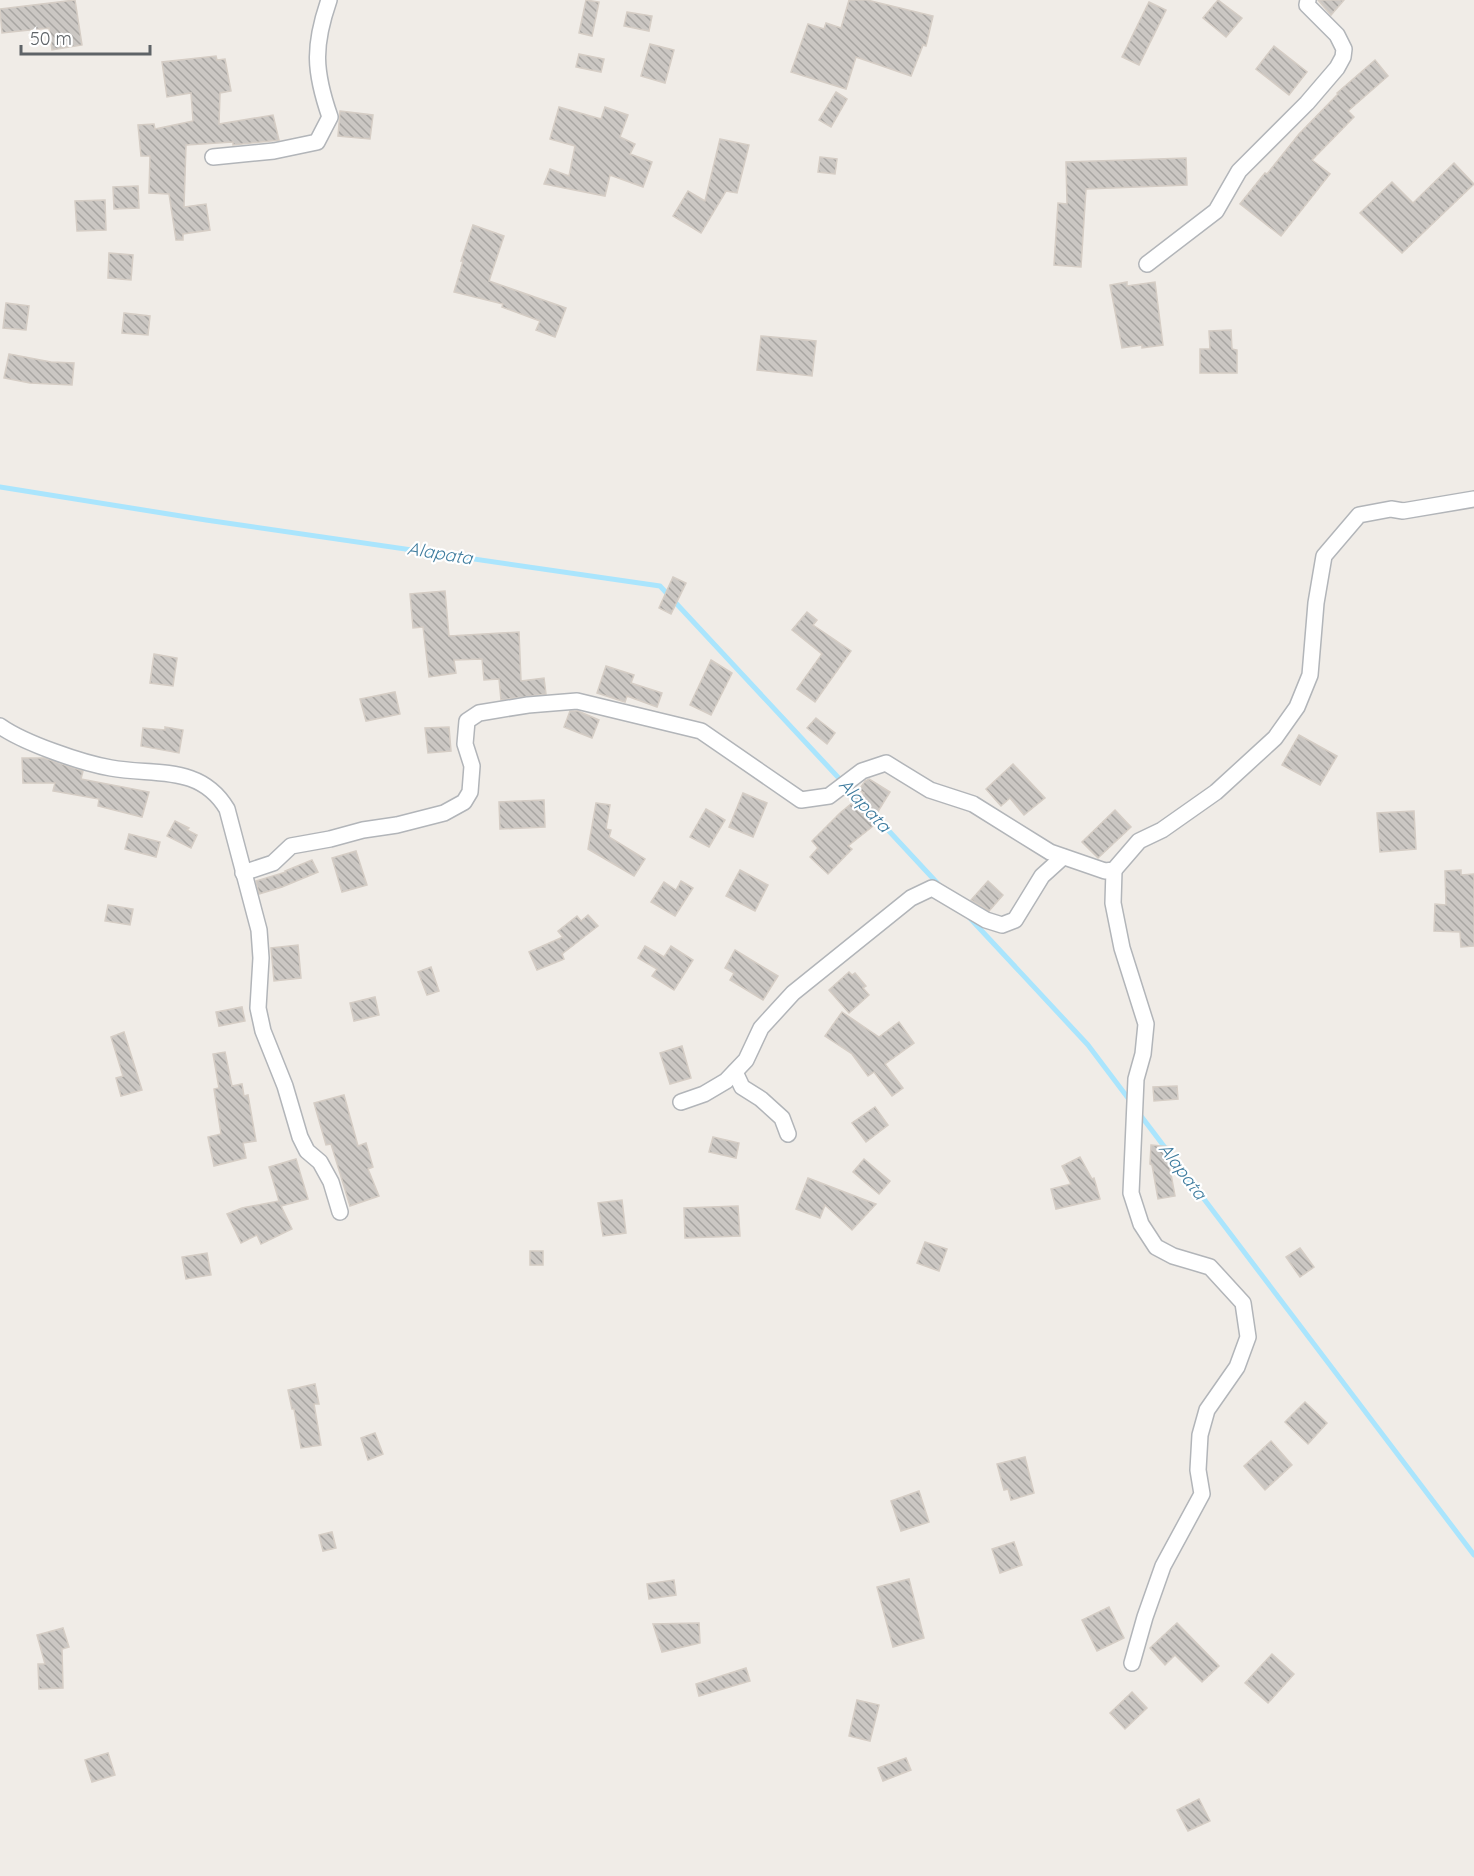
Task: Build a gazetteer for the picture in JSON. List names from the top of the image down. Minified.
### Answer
{"water":["Alapata"],"scale_bar":"50 m"}
